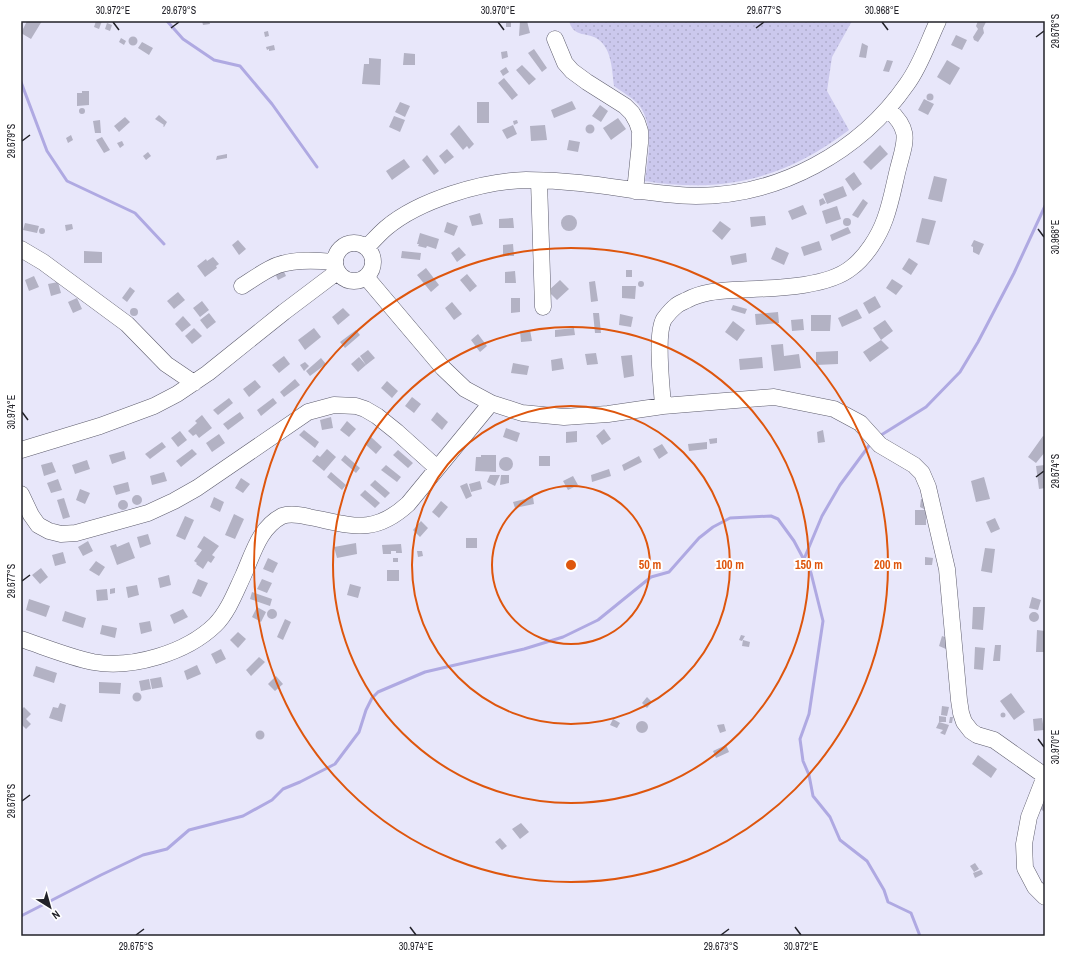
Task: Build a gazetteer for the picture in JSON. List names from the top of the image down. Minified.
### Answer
{"north":"bottom right","coordinates":["30.972°E","29.679°S","30.970°E","29.677°S","30.968°E","29.676°S","30.974°E","29.674°S","29.675°S","29.673°S"],"rings":["50 m","100 m","150 m","200 m"]}
